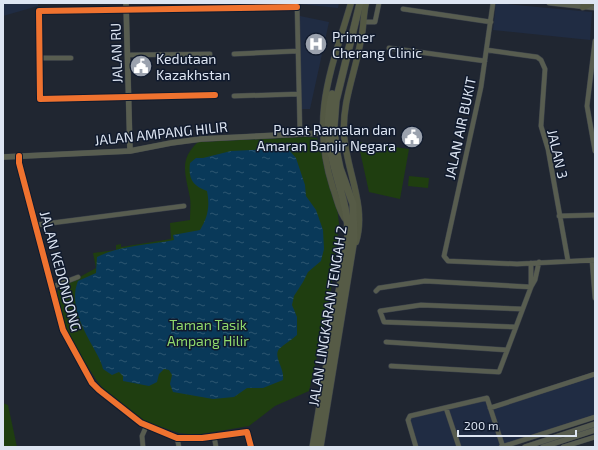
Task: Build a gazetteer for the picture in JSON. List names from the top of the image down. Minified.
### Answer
{"streets":{"highway":["JALAN LINGKARAN TENGAH 2"],"street":["JALAN RU","JALAN AIR BUKIT","JALAN AMPANG HILIR","JALAN 3","JALAN KEDONDONG"]},"crossings":[["JALAN RU","JALAN AMPANG HILIR"],["JALAN AIR BUKIT","JALAN 3"],["JALAN AMPANG HILIR","JALAN KEDONDONG"]],"parks":["Taman Tasik Ampang Hilir"],"places":{"hospital":["Primer Cherang Clinic"],"public building":["Kedutaan Kazakhstan","Pusat Ramalan dan Amaran Banjir Negara"]},"scale_bar":"200 m"}
